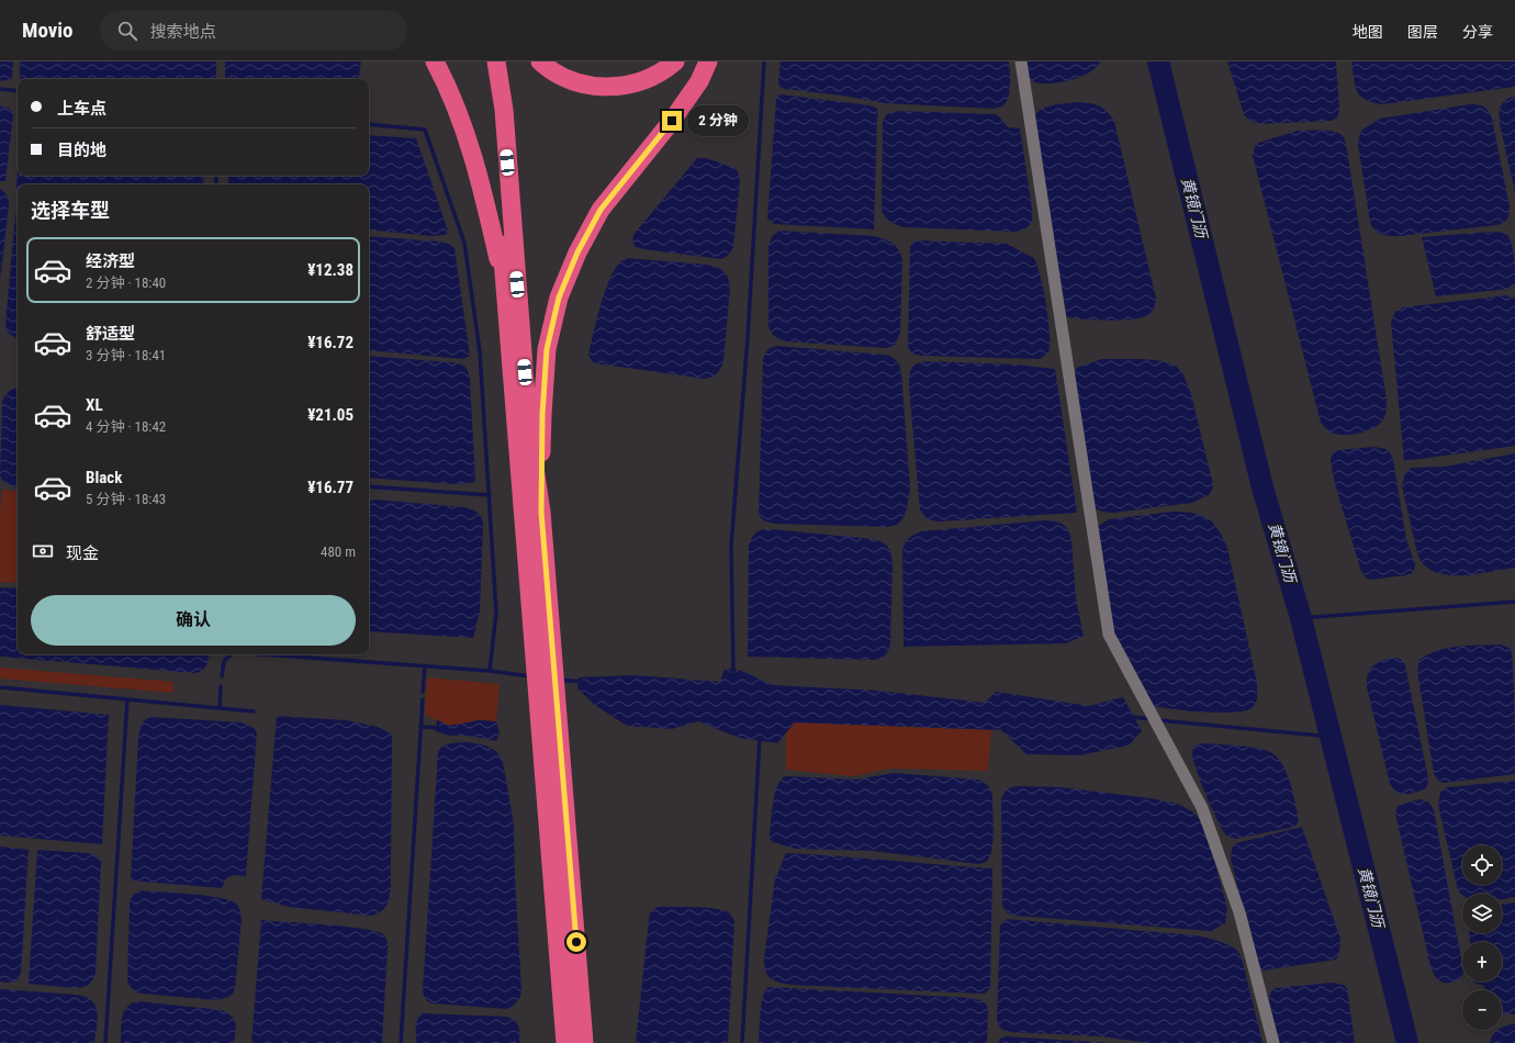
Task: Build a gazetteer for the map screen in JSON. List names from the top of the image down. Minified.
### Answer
{"water":["黄镜门沥"],"page":{"header":"Movio","search":"搜索地点","nav":["地图","图层","分享"],"banner":["上车点","目的地"],"bubble":"2 分钟","heading":"选择车型","list":[{"name":"经济型","note":"2 分钟 · 18:40","value":"¥12.38"},{"name":"舒适型","note":"3 分钟 · 18:41","value":"¥16.72"},{"name":"XL","note":"4 分钟 · 18:42","value":"¥21.05"},{"name":"Black","note":"5 分钟 · 18:43","value":"¥16.77"}],"pay":["现金","480 m"],"buttons":"确认","map_buttons":["+","−"]}}
